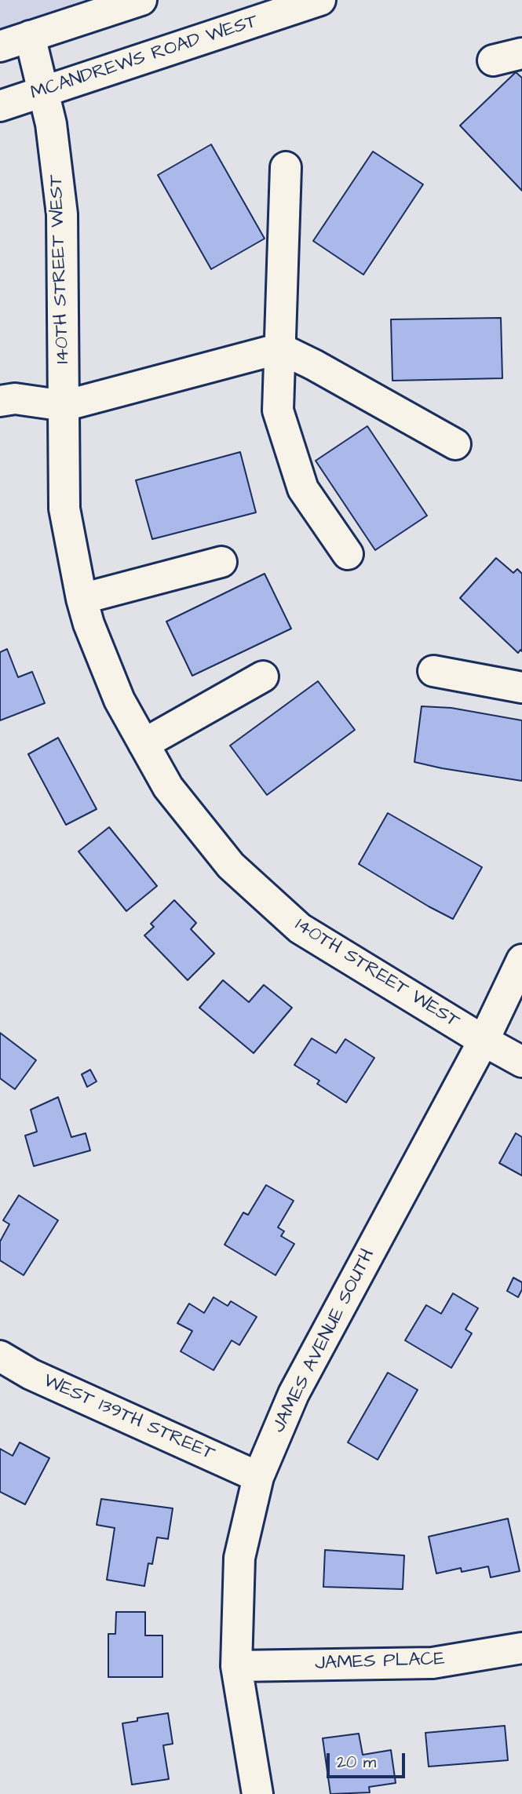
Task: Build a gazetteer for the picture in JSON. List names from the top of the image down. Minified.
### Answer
{"streets":{"street":["MCANDREWS ROAD WEST","140TH STREET WEST","JAMES AVENUE SOUTH","WEST 139TH STREET","JAMES PLACE"]},"crossings":[["MCANDREWS ROAD WEST","140TH STREET WEST"],["140TH STREET WEST","JAMES AVENUE SOUTH"],["JAMES AVENUE SOUTH","WEST 139TH STREET"],["JAMES AVENUE SOUTH","JAMES PLACE"]],"scale_bar":"20 m"}
